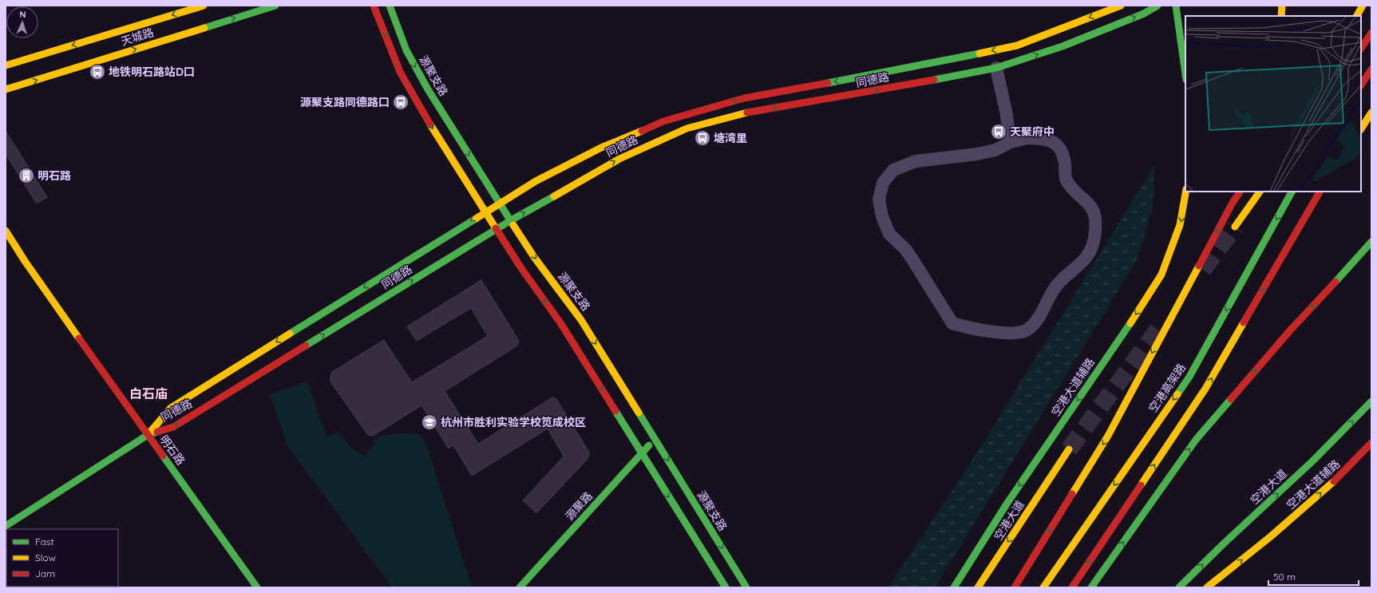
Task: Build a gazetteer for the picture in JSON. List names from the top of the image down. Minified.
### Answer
{"streets":{"main road":["天城路","源聚支路","同德路","空港大道辅路","空港高架路","明石路","空港大道","源聚路"]},"crossings":[["源聚支路","同德路"],["源聚支路","源聚路"],["同德路","明石路"]],"districts":["白石庙"],"places":{"bus stop":["地铁明石路站D口","源聚支路同德路口","天聚府中","塘湾里"],"building":["明石路"],"school or university":["杭州市胜利实验学校笕成校区"]},"legend":["Fast","Slow","Jam"],"scale_bar":"50 m","north":"top"}
